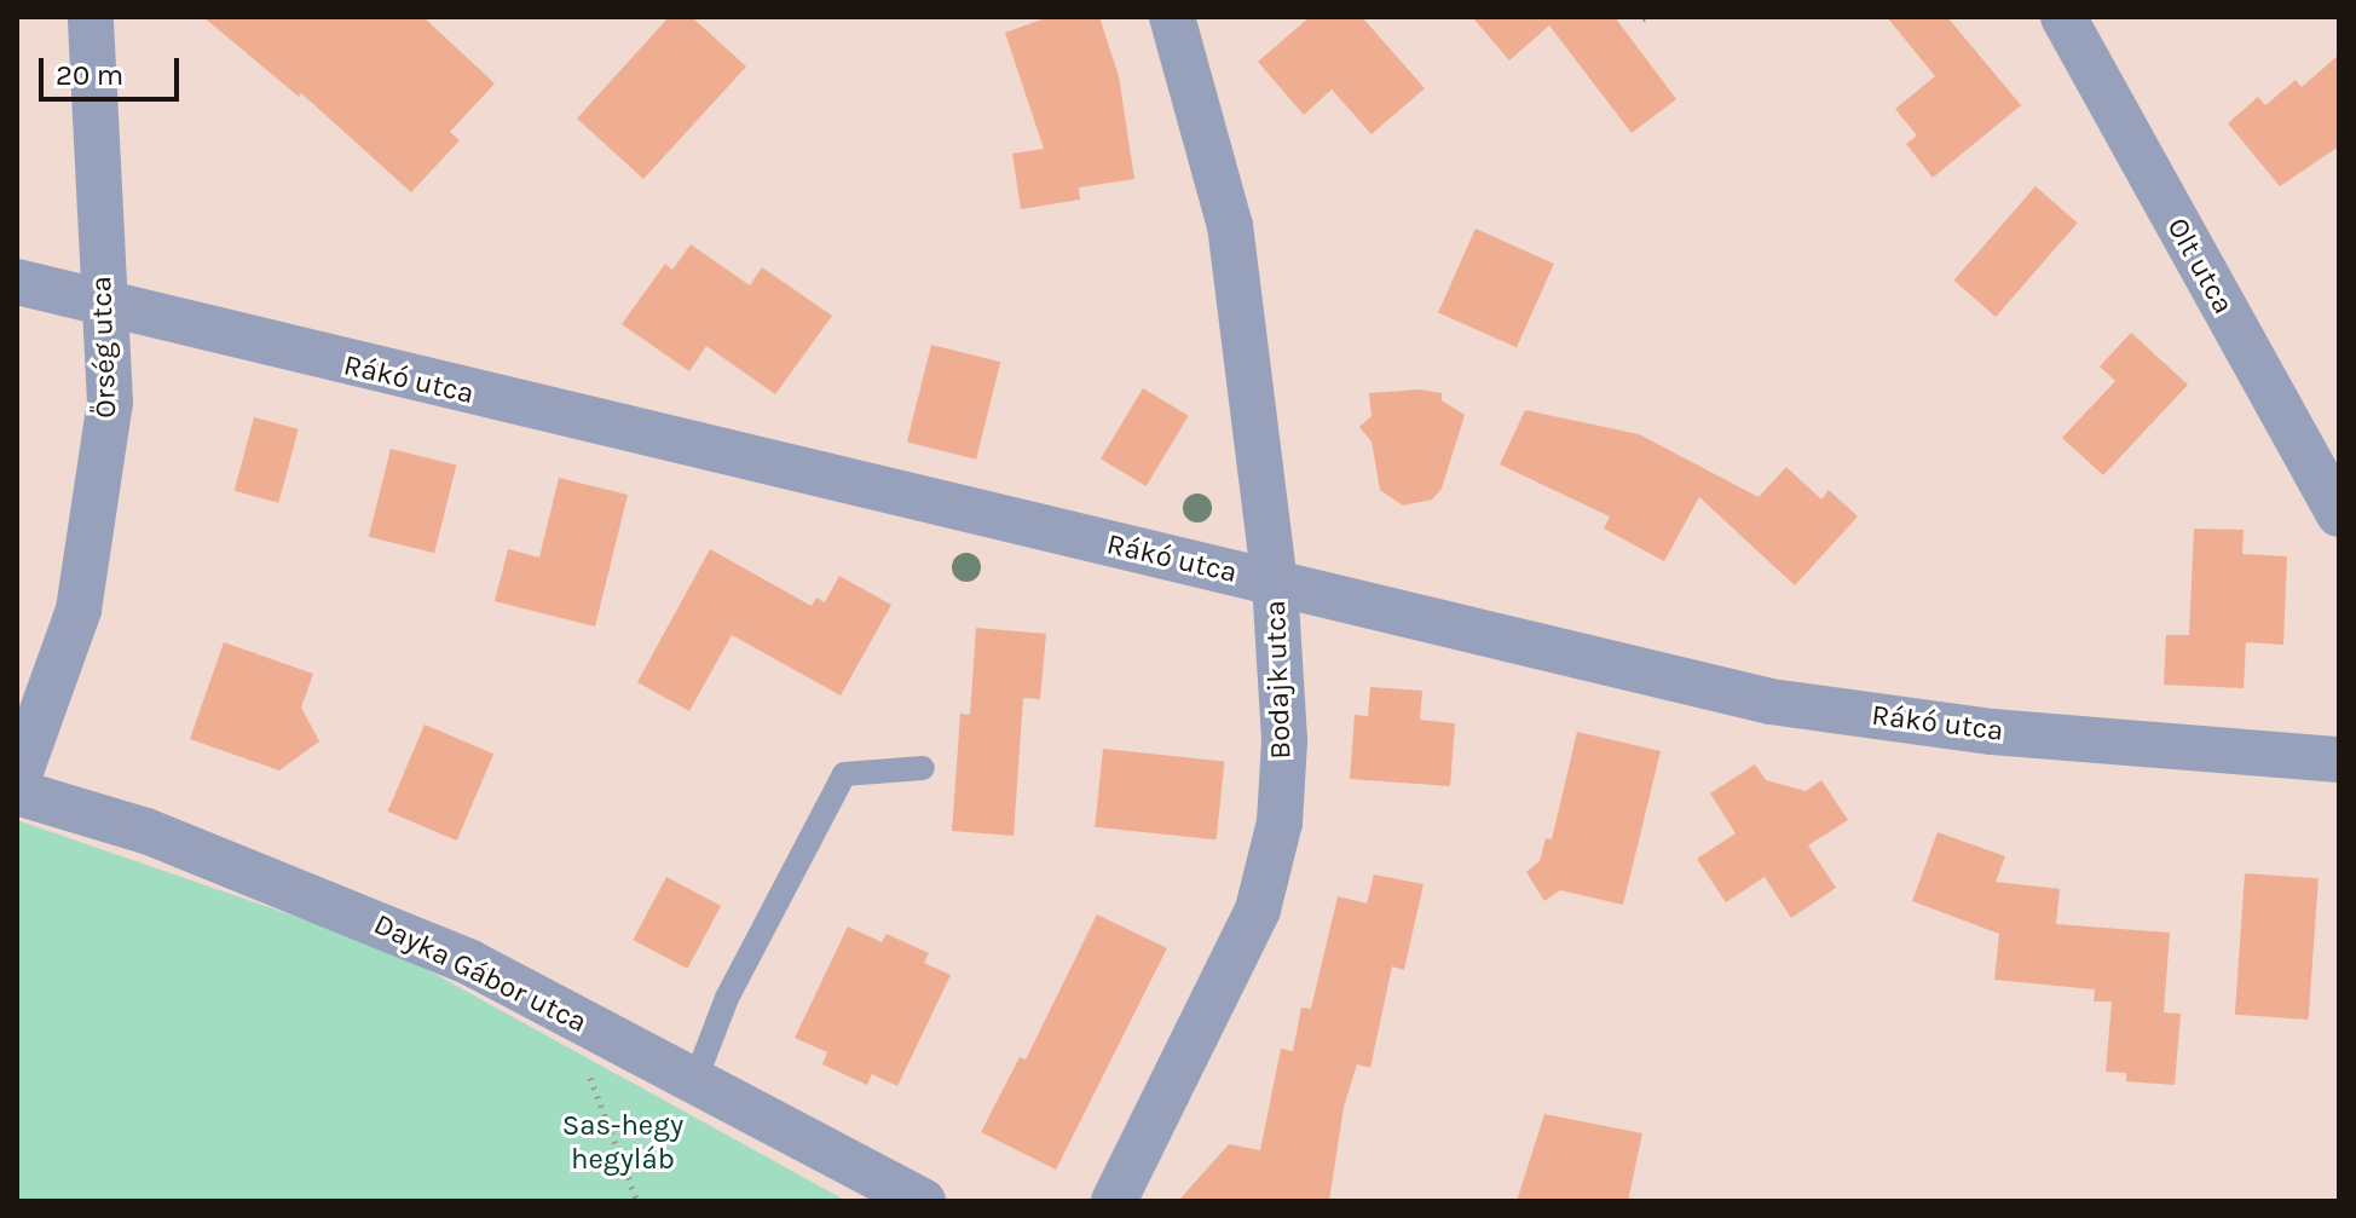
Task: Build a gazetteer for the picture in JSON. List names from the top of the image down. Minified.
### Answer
{"streets":{"street":["Olt utca","Őrség utca","Rákó utca","Bodajk utca","Dayka Gábor utca"]},"crossings":[["Őrség utca","Rákó utca"],["Rákó utca","Bodajk utca"]],"parks":["Sas-hegy hegyláb"],"scale_bar":"20 m"}
